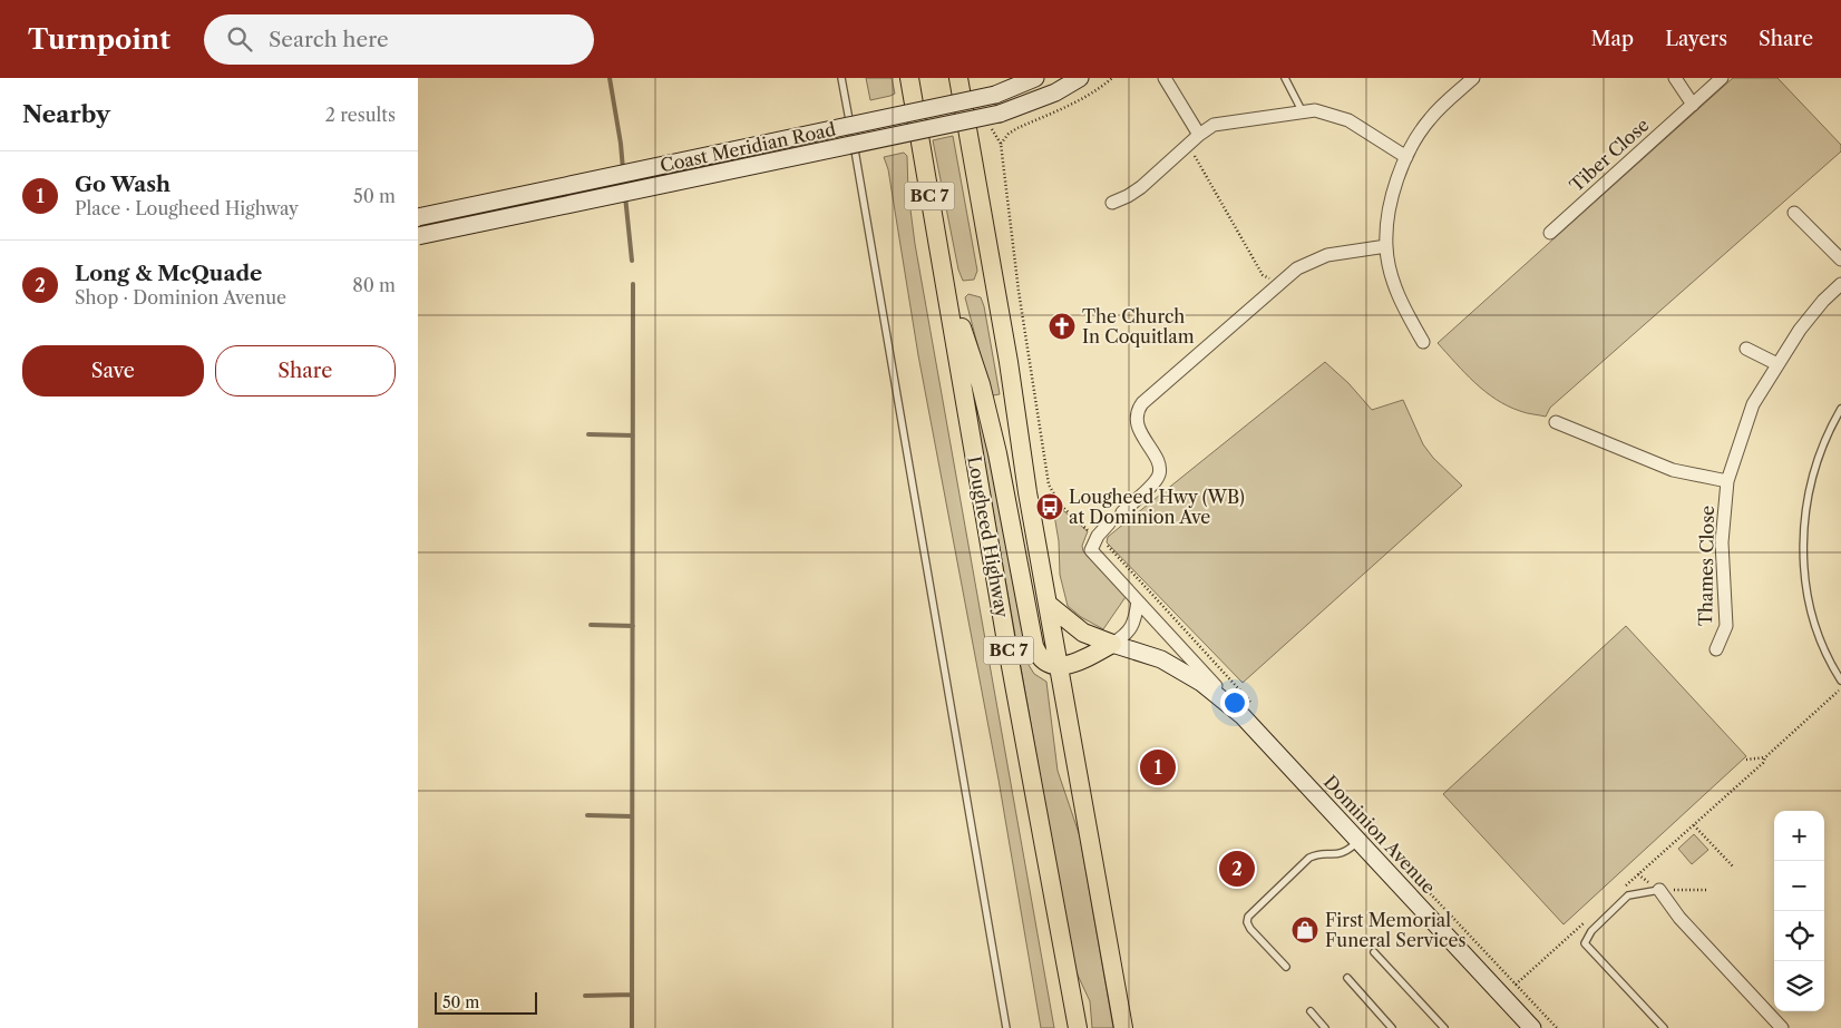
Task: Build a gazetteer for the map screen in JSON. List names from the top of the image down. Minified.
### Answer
{"streets":{"main road":["Coast Meridian Road","BC 7","Lougheed Highway","Dominion Avenue"],"street":["Tiber Close","Thames Close"]},"places":{"church":["The Church In Coquitlam"],"bus stop":["Lougheed Hwy (WB) at Dominion Ave"],"shop":["First Memorial Funeral Services"]},"scale_bar":"50 m","page":{"header":"Turnpoint","search":"Search here","nav":["Map","Layers","Share"],"heading":["Nearby","2 results"],"list":[{"mark":"1","name":"Go Wash","note":"Place · Lougheed Highway","value":"50 m"},{"mark":"2","name":"Long & McQuade","note":"Shop · Dominion Avenue","value":"80 m"}],"buttons":["Save","Share"],"pins":["1","2"],"map_buttons":["+","−"],"scale":"50 m"}}
